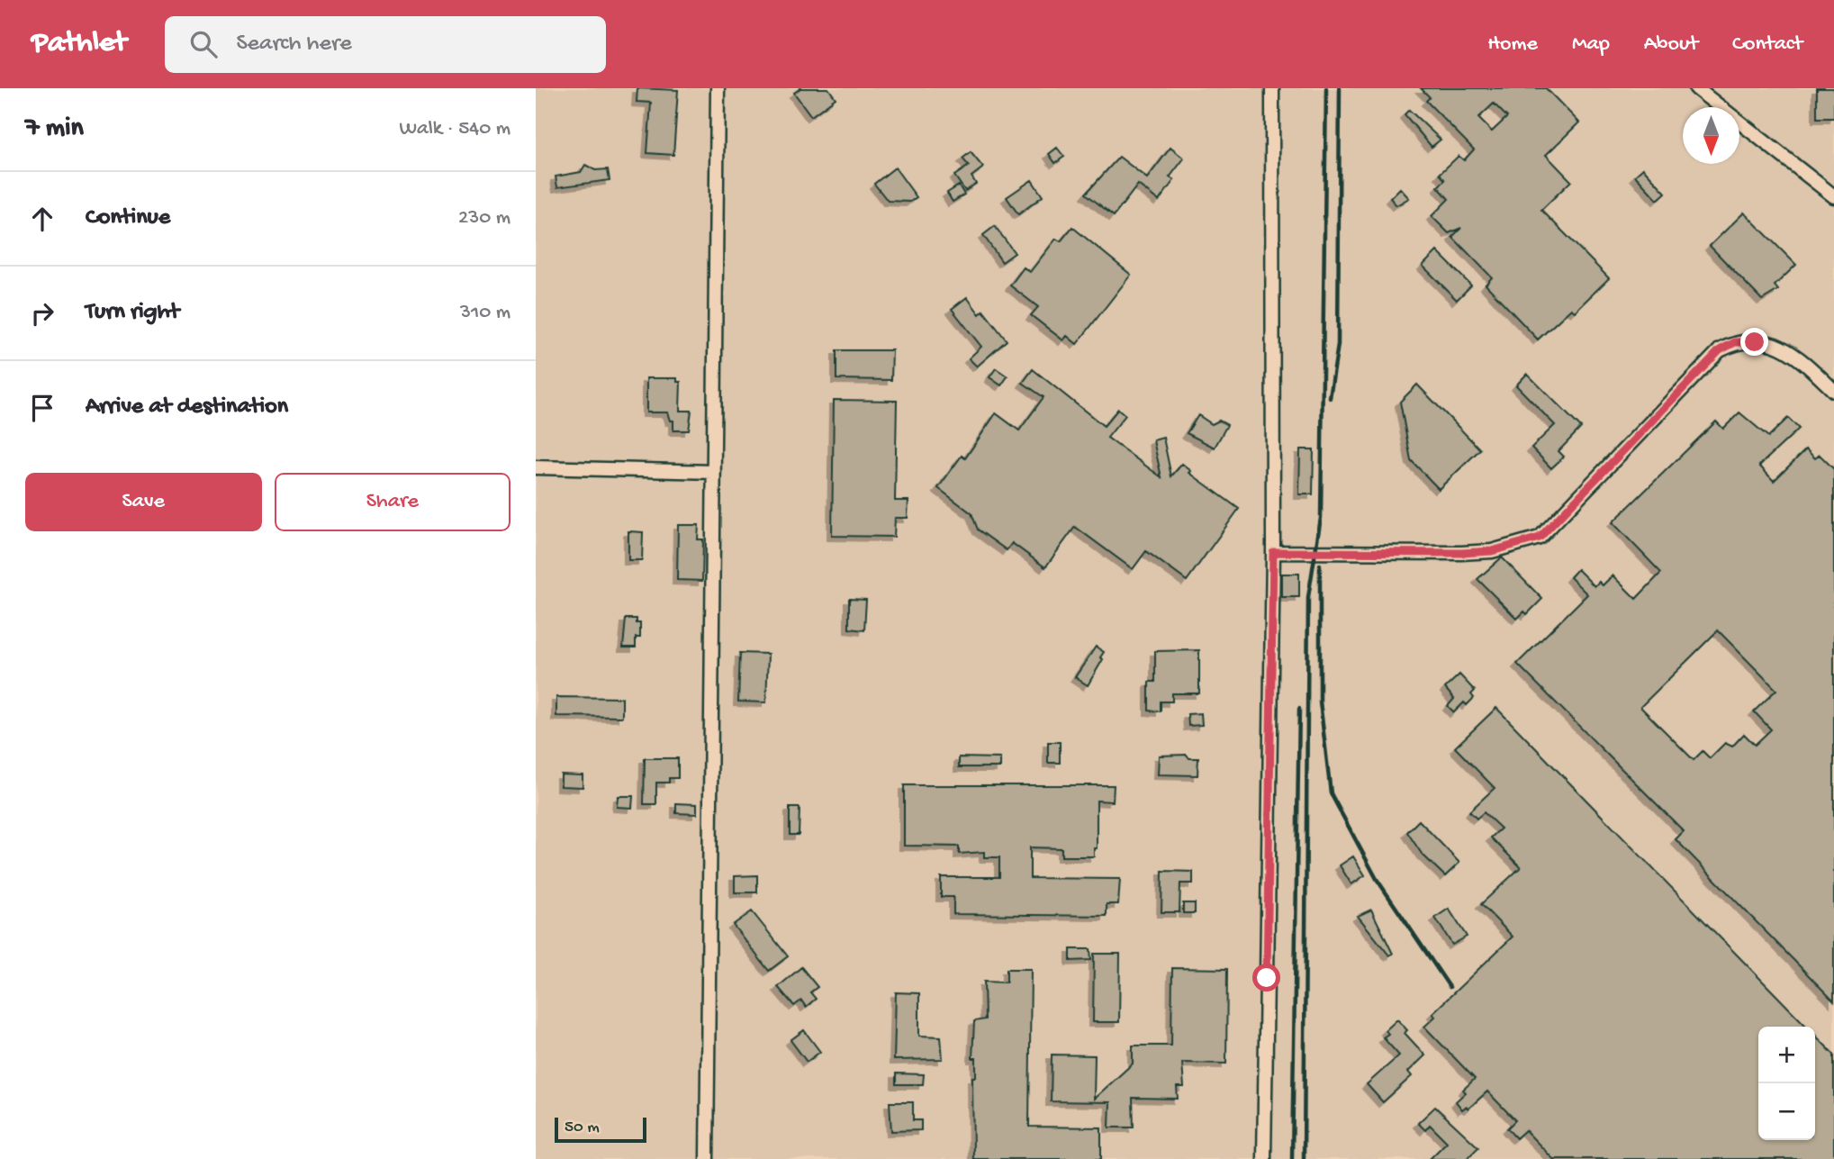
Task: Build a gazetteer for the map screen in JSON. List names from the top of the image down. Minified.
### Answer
{"scale_bar":"50 m","north":"bottom","page":{"header":"Pathlet","search":"Search here","nav":["Home","Map","About","Contact"],"heading":["7 min","Walk · 540 m"],"list":[["Continue","230 m"],["Turn right","310 m"],"Arrive at destination"],"buttons":["Save","Share"],"map_buttons":["+","−"],"scale":"50 m"}}
